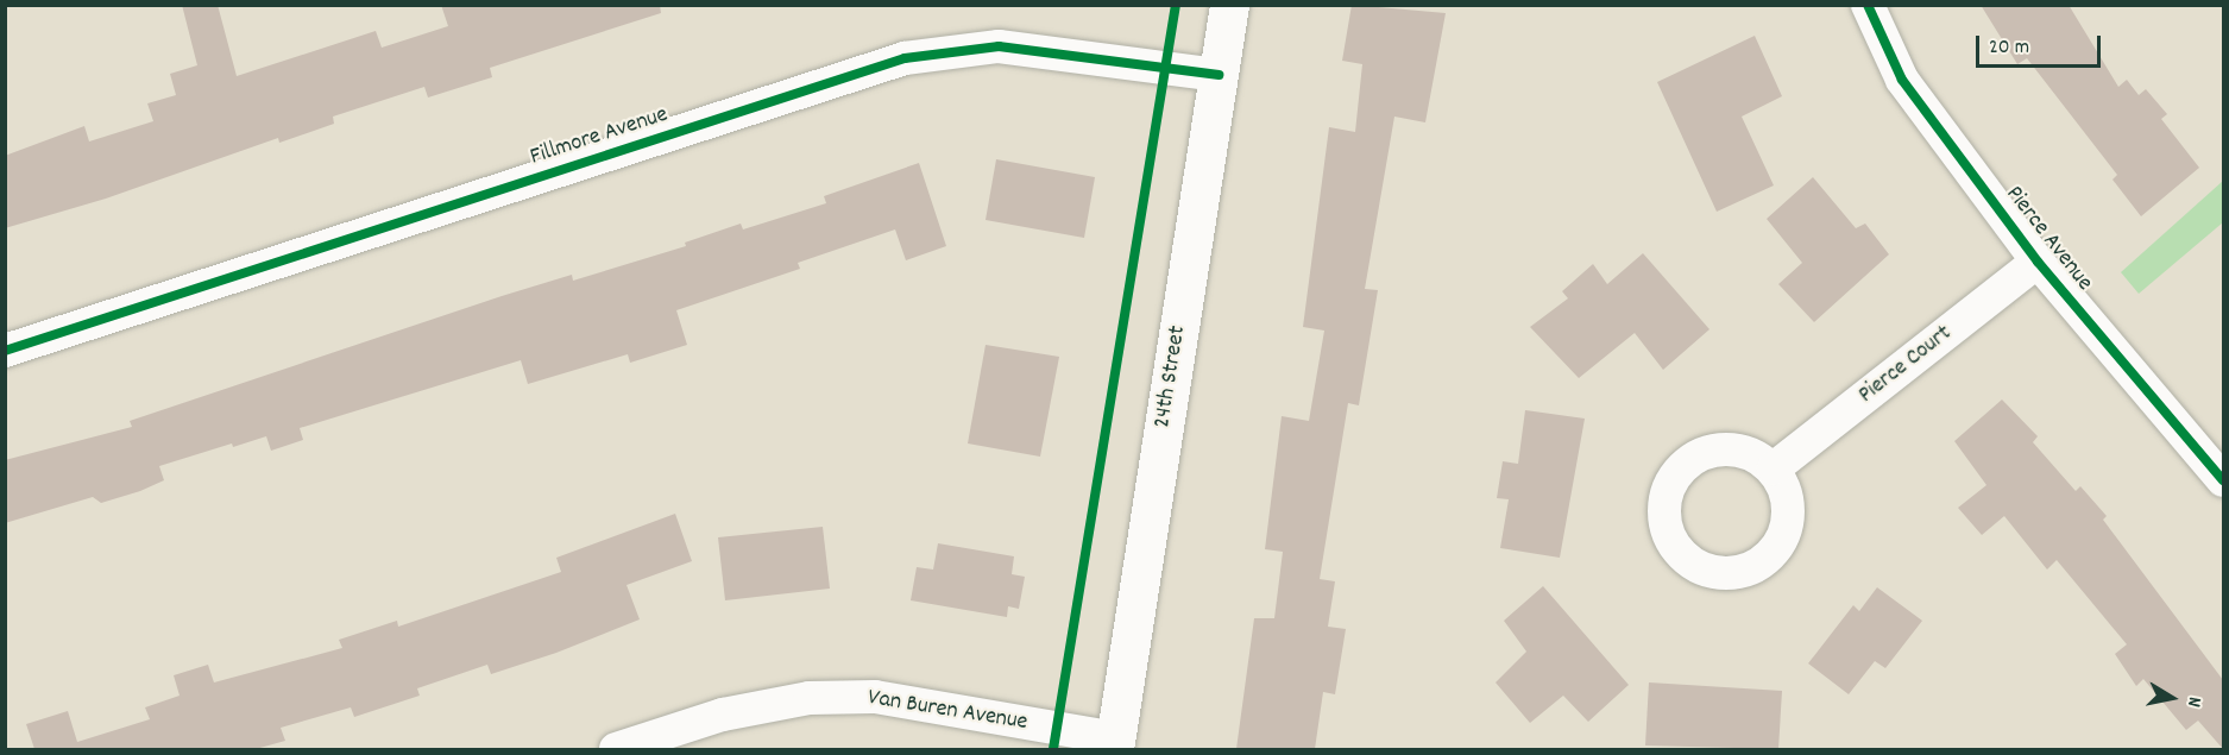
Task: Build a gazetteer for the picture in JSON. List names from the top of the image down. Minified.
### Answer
{"streets":{"main road":["24th Street"],"street":["Fillmore Avenue","Pierce Avenue","Pierce Court","Van Buren Avenue"]},"crossings":[["Fillmore Avenue","24th Street"],["Pierce Avenue","Pierce Court"],["24th Street","Van Buren Avenue"]],"scale_bar":"20 m","north":"right"}
